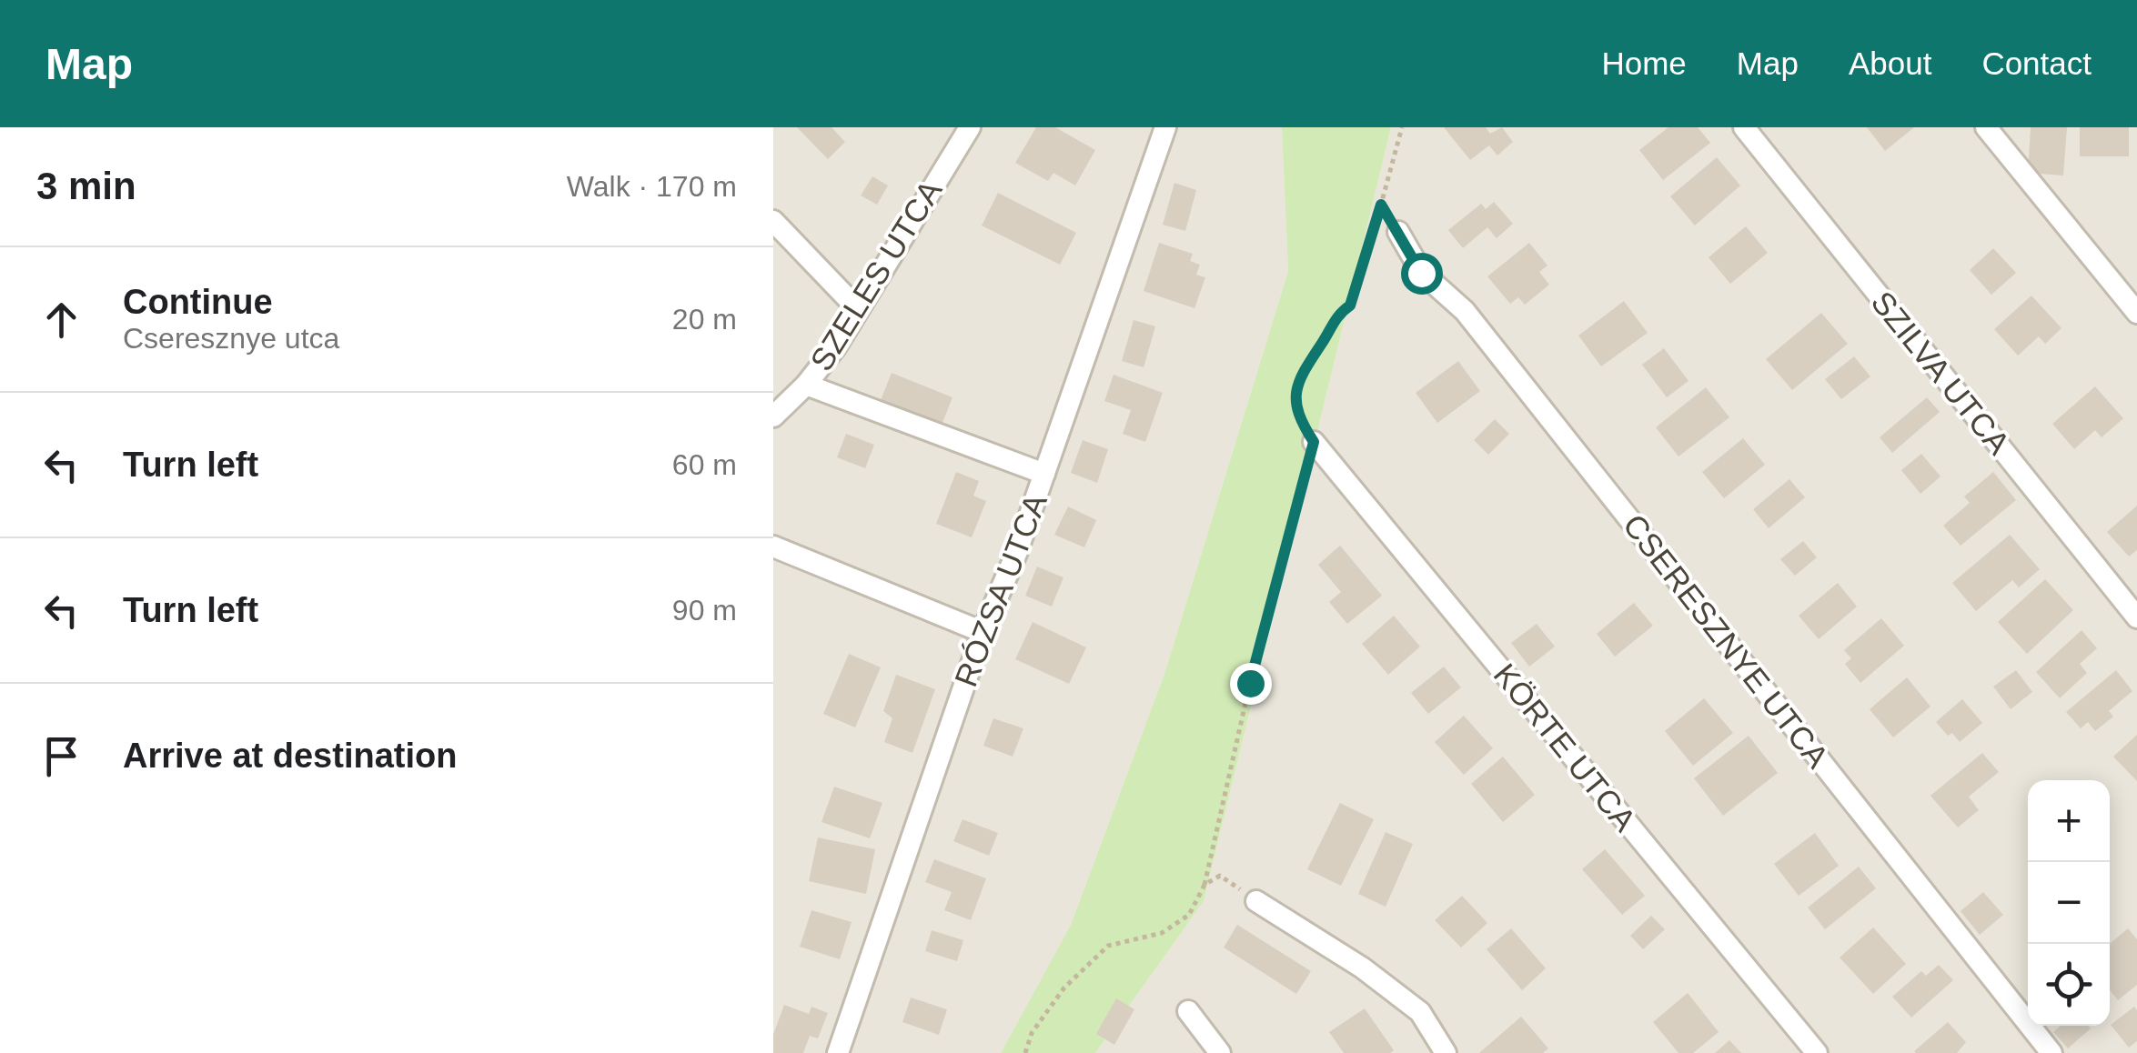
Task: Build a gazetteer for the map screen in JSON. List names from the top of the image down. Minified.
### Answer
{"streets":{"street":["SZELES UTCA","SZILVA UTCA","RÓZSA UTCA","CSERESZNYE UTCA","KÖRTE UTCA"]},"page":{"header":"Map","nav":["Home","Map","About","Contact"],"heading":["3 min","Walk · 170 m"],"list":[["Continue","Cseresznye utca","20 m"],["Turn left","60 m"],["Turn left","90 m"],"Arrive at destination"],"map_buttons":["+","−"]}}
